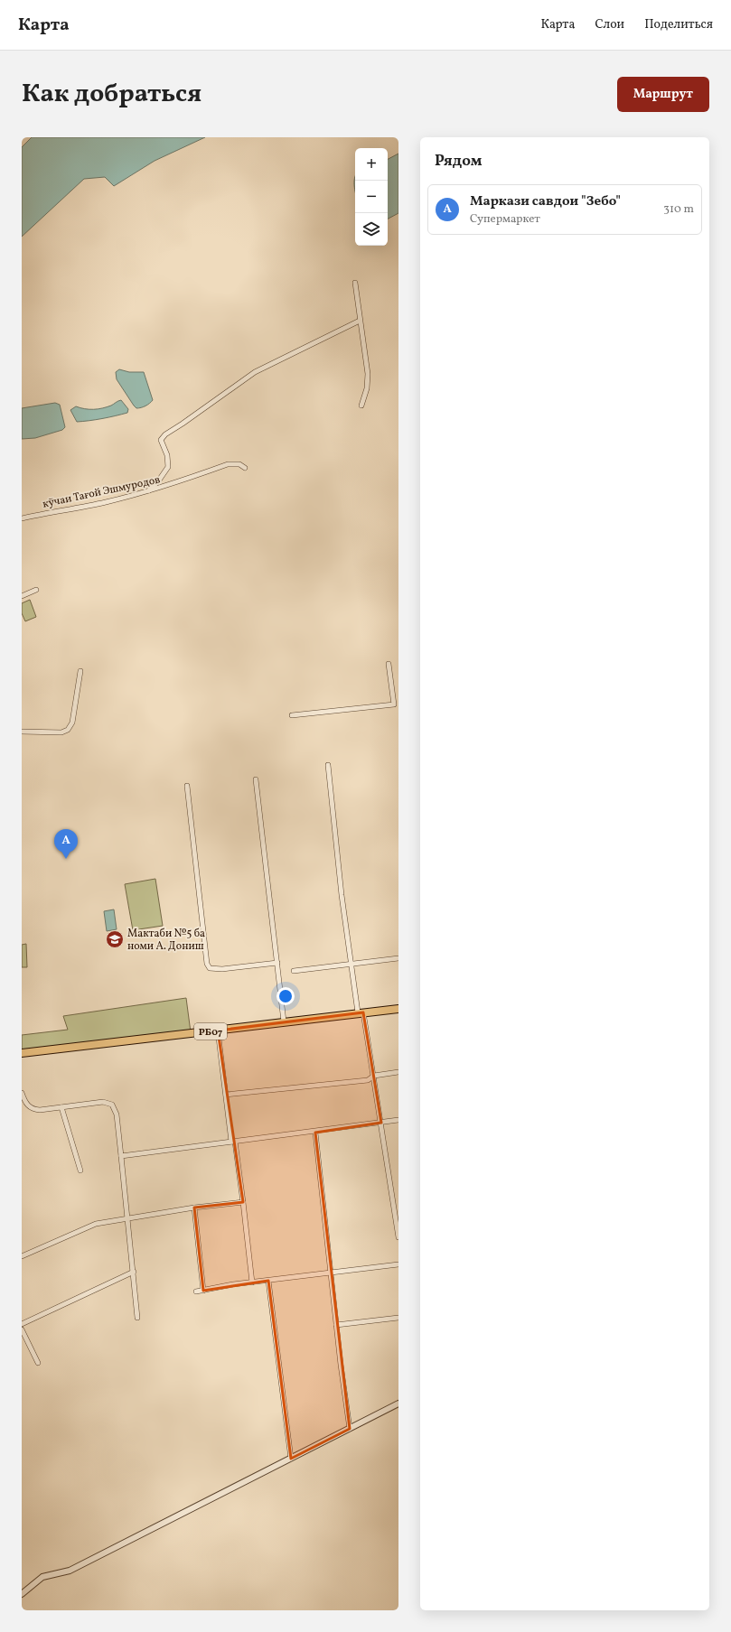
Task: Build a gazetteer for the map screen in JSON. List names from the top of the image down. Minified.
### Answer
{"streets":{"highway":["РБ07"],"street":["кӯчаи Тағой Эшмуродов"]},"places":{"school or university":["Мактаби №5 ба номи А. Дониш"]},"page":{"header":"Карта","nav":["Карта","Слои","Поделиться"],"title":"Как добраться","buttons":"Маршрут","heading":"Рядом","map_buttons":["+","−"],"list":[{"mark":"A","name":"Маркази савдои \"Зебо\"","note":"Супермаркет","value":"310 m"}],"pins":"A"}}
